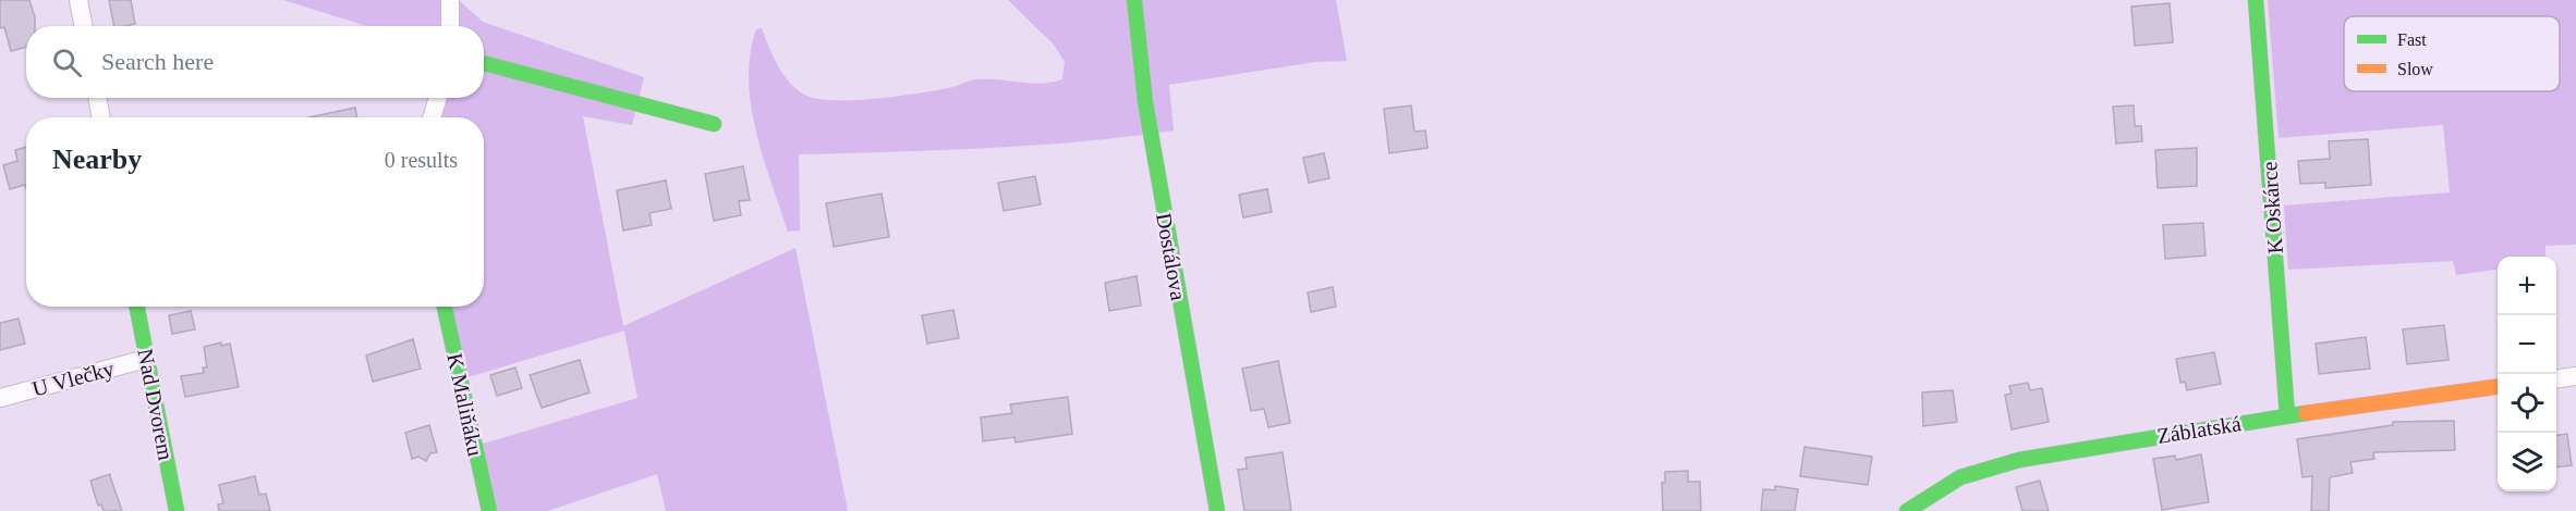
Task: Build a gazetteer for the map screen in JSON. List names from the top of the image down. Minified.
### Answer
{"streets":{"street":["K Oskárce","Dostálova","U Vlečky","Nad Dvorem","K Maliňáku","Záblatská"]},"crossings":[["K Oskárce","Záblatská"],["U Vlečky","Nad Dvorem"]],"legend":["Fast","Slow"],"page":{"search":"Search here","heading":["Nearby","0 results"],"map_buttons":["+","−"]}}
